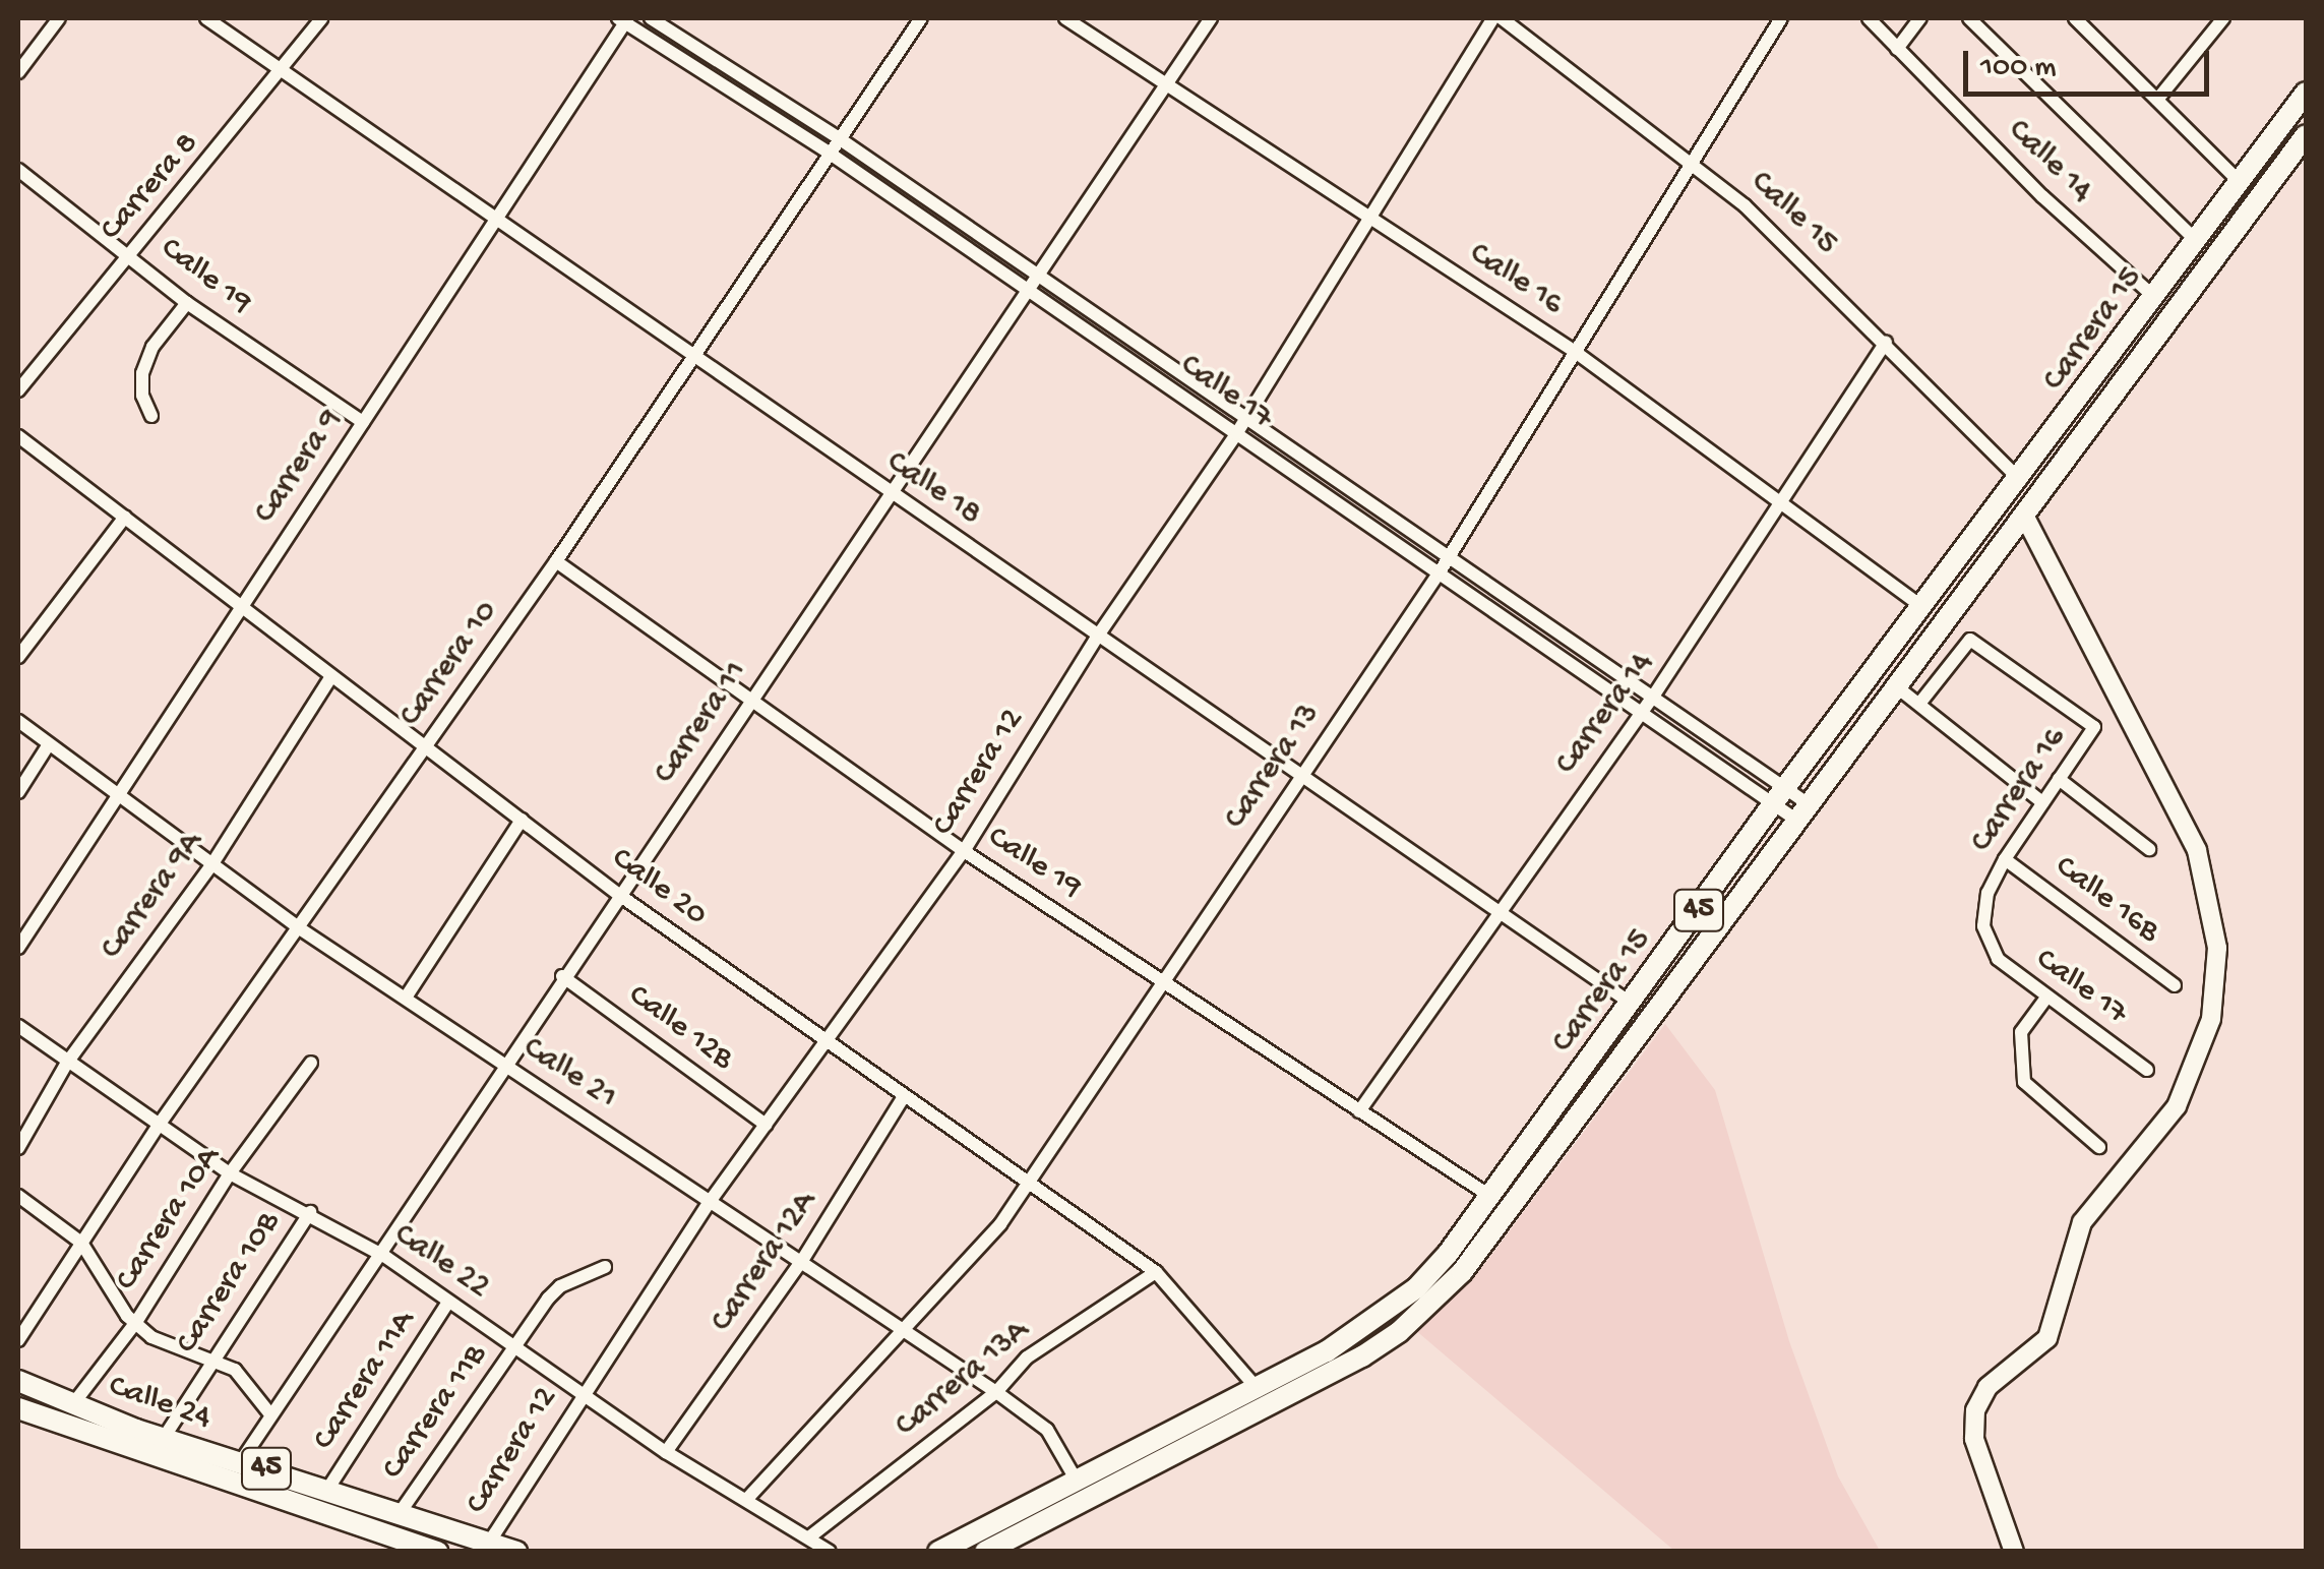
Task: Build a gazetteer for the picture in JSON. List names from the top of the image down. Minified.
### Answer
{"streets":{"main road":["Carrera 15","45","Calle 24"],"street":["Calle 14","Carrera 8","Calle 15","Calle 19","Calle 16","Calle 17","Carrera 9","Calle 18","Carrera 10","Carrera 14","Carrera 11","Carrera 13","Carrera 12","Carrera 16","Calle 20","Carrera 9A","Calle 16B","Calle 12B","Calle 21","Carrera 10A","Calle 22","Carrera 12A","Carrera 10B","Carrera 13A","Carrera 11A","Carrera 11B"]},"crossings":[["Calle 14","Carrera 15"],["Carrera 8","Calle 19"],["Carrera 8","Calle 18"],["Calle 15","Carrera 15"],["Calle 15","Carrera 14"],["Calle 15","Carrera 13"],["Calle 19","Carrera 15"],["Calle 19","Carrera 9"],["Calle 19","Carrera 10"],["Calle 19","Carrera 14"],["Calle 19","Carrera 11"],["Calle 19","Carrera 13"],["Calle 19","Carrera 12"],["Calle 16","Carrera 15"],["Calle 16","Carrera 14"],["Calle 16","Carrera 11"],["Calle 16","Carrera 13"],["Calle 16","Carrera 12"],["Carrera 15","Calle 17"],["Carrera 15","Calle 18"],["Carrera 15","Calle 20"],["Carrera 15","Calle 21"],["Calle 17","Carrera 9"],["Calle 17","Carrera 10"],["Calle 17","Carrera 14"],["Calle 17","Carrera 11"],["Calle 17","Carrera 13"],["Calle 17","Carrera 12"],["Calle 17","Carrera 16"],["Carrera 9","Calle 18"],["Carrera 9","Calle 20"],["Carrera 9","Calle 21"],["Calle 18","Carrera 10"],["Calle 18","Carrera 14"],["Calle 18","Carrera 11"],["Calle 18","Carrera 13"],["Calle 18","Carrera 12"],["Carrera 10","Calle 20"],["Carrera 10","Calle 21"],["Carrera 10","Calle 22"],["Carrera 11","Calle 20"],["Carrera 11","Calle 12B"],["Carrera 11","Calle 21"],["Carrera 11","Calle 22"],["Carrera 11","Calle 24"],["Carrera 13","Calle 20"],["Carrera 13","Calle 21"],["Carrera 13","Calle 22"],["Carrera 12","Calle 20"],["Carrera 12","Calle 12B"],["Carrera 12","Calle 21"],["Carrera 12","Calle 22"],["Carrera 12","Calle 24"],["Carrera 16","Calle 16B"],["Calle 20","Carrera 9A"],["Calle 20","Carrera 12A"],["Calle 20","Carrera 13A"],["Carrera 9A","Calle 21"],["Carrera 9A","Calle 22"],["Calle 21","Carrera 12A"],["Calle 21","Carrera 13A"],["Carrera 10A","Calle 22"],["Carrera 10A","Calle 24"],["Calle 22","Carrera 12A"],["Calle 22","Carrera 10B"],["Calle 22","Carrera 13A"],["Calle 22","Carrera 11A"],["Calle 22","Carrera 11B"],["Carrera 10B","Calle 24"],["Carrera 11A","Calle 24"],["Calle 24","Carrera 11B"]],"scale_bar":"100 m"}
